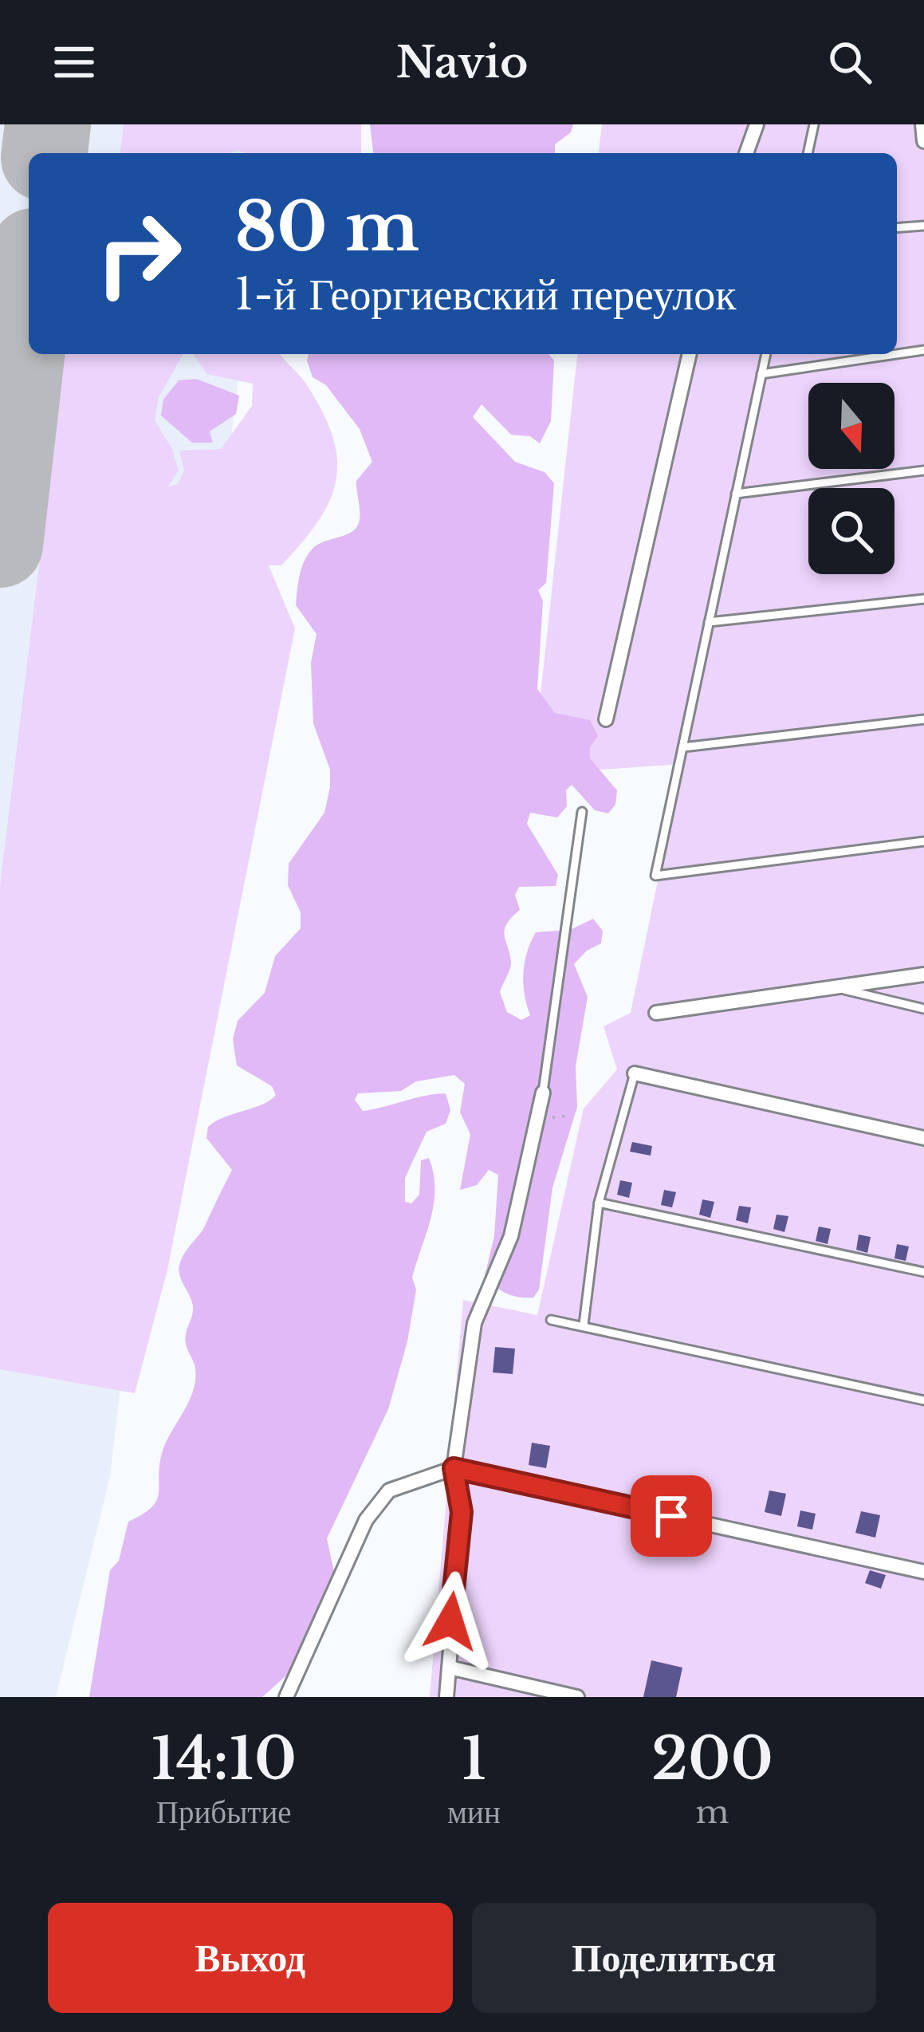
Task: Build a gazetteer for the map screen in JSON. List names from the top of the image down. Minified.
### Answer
{"north":"bottom","page":{"header":"Navio","turn":["80 m","1-й Георгиевский переулок"],"eta":["14:10","Прибытие","1","мин","200","m"],"buttons":["Выход","Поделиться"]}}
